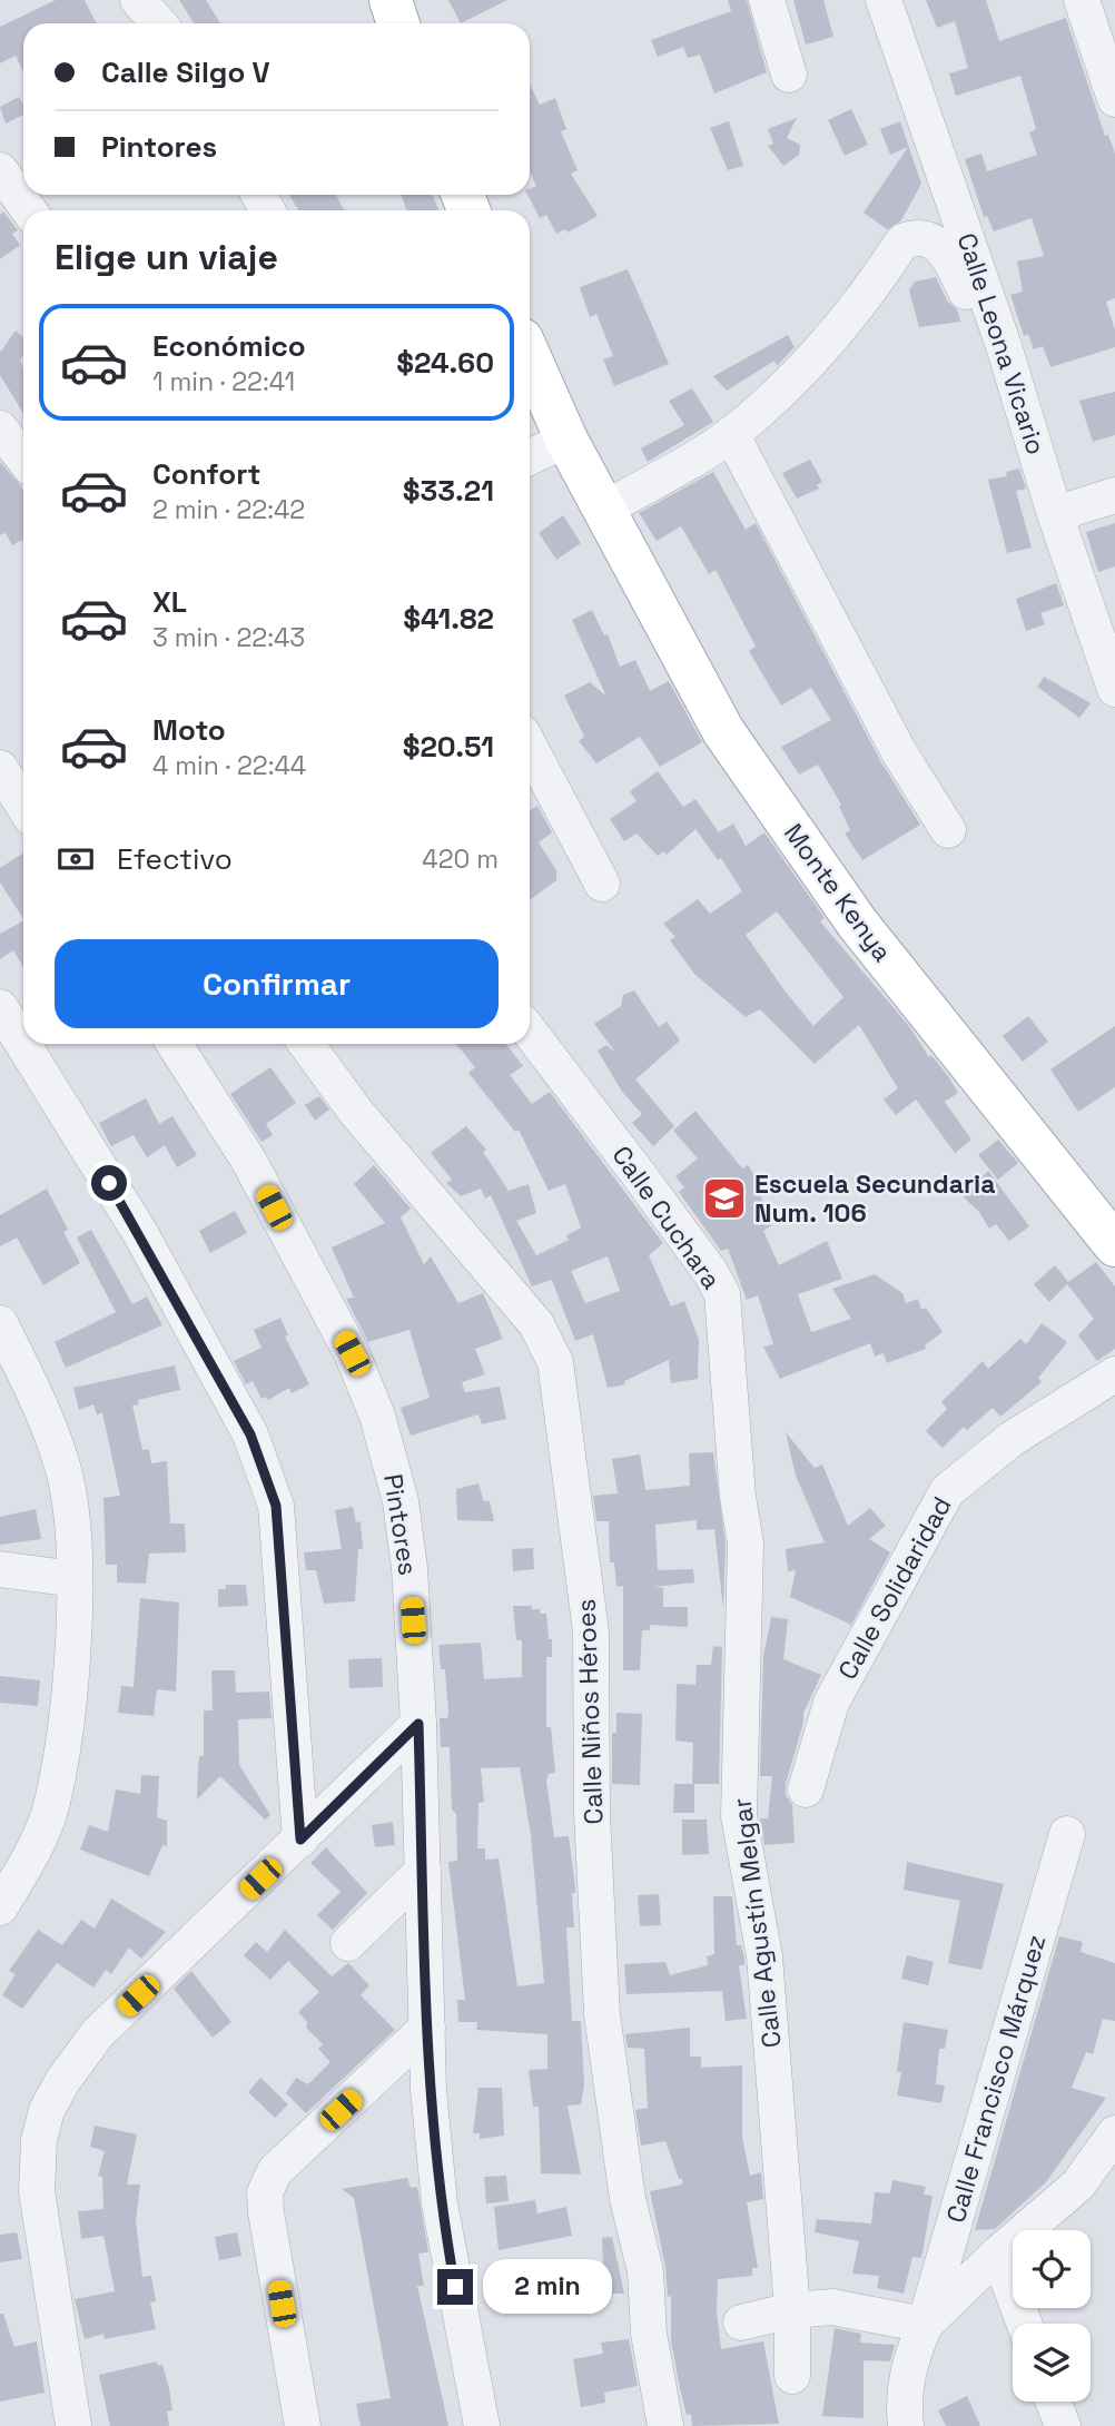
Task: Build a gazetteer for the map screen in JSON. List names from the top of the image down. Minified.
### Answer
{"streets":{"main road":["Monte Kenya"],"street":["Calle Leona Vicario","Calle Cuchara","Pintores","Calle Solidaridad","Calle Niños Héroes","Calle Agustín Melgar","Calle Francisco Márquez"]},"crossings":[["Calle Cuchara","Calle Agustín Melgar"]],"places":{"school or university":["Escuela Secundaria Num. 106"]},"page":{"banner":["Calle Silgo V","Pintores"],"heading":"Elige un viaje","list":[{"name":"Económico","note":"1 min · 22:41","value":"$24.60"},{"name":"Confort","note":"2 min · 22:42","value":"$33.21"},{"name":"XL","note":"3 min · 22:43","value":"$41.82"},{"name":"Moto","note":"4 min · 22:44","value":"$20.51"}],"pay":["Efectivo","420 m"],"buttons":"Confirmar","bubble":"2 min"}}
